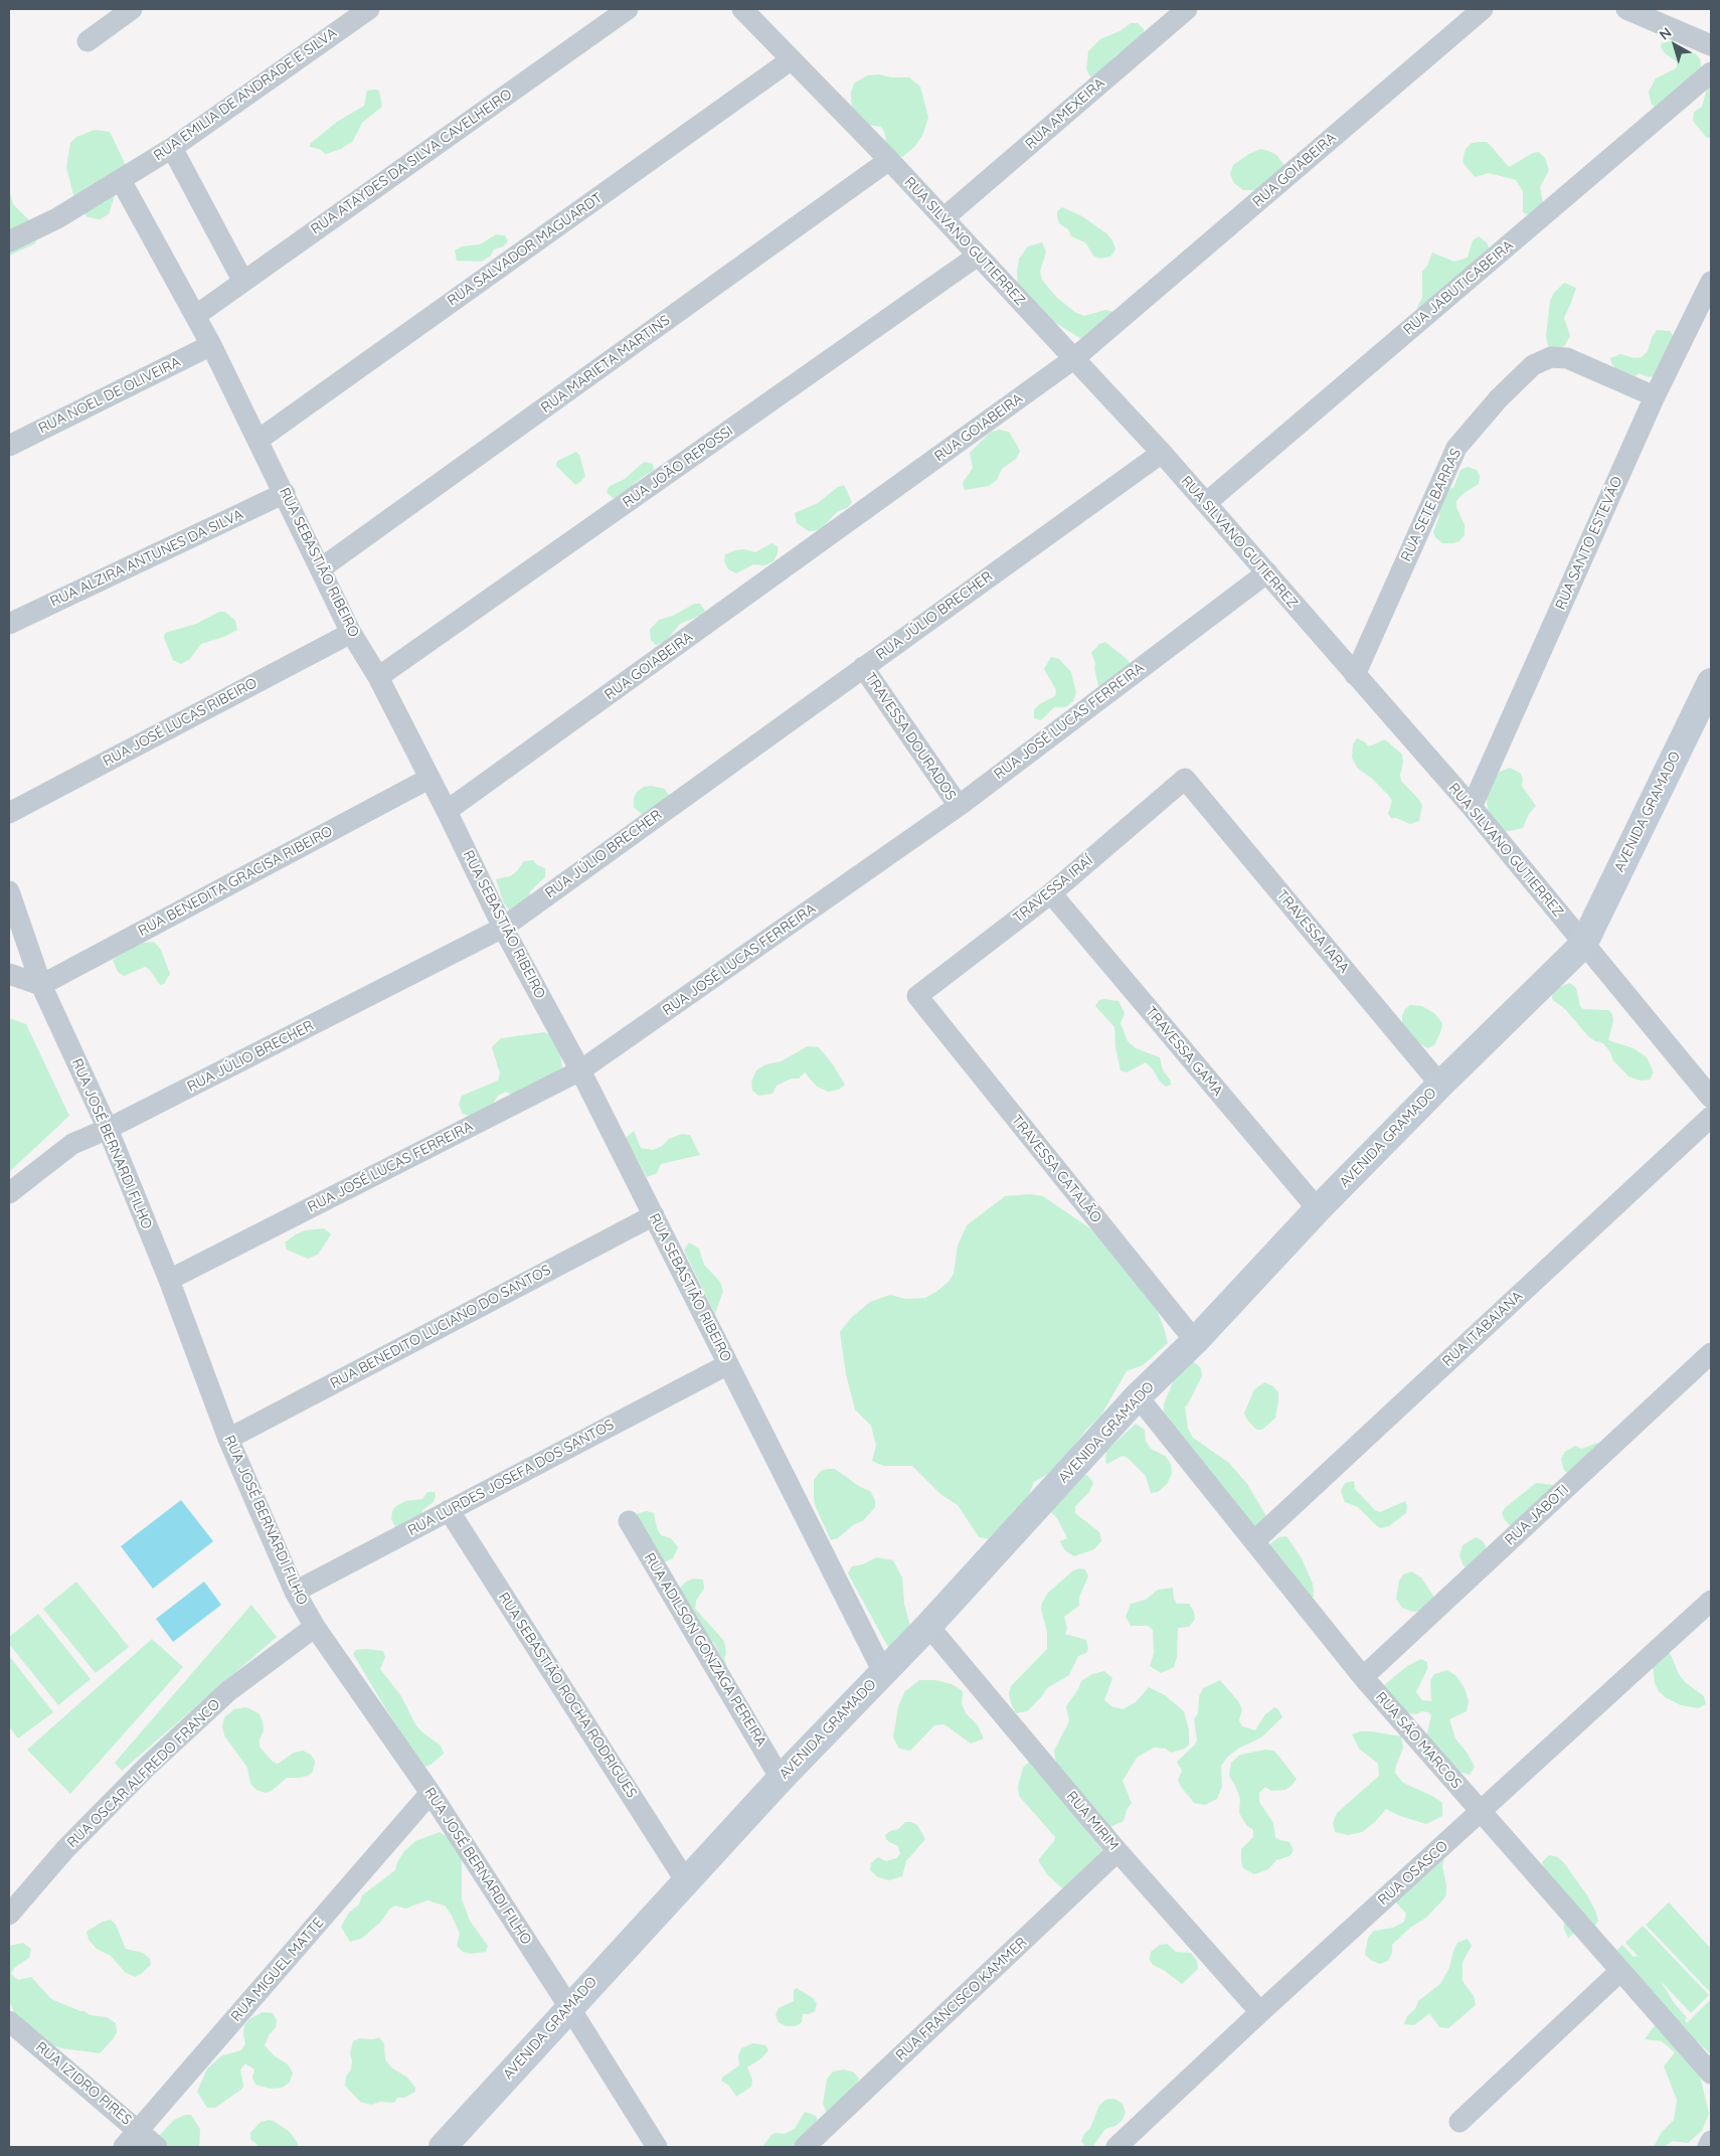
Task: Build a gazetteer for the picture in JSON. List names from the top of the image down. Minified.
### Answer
{"streets":{"street":["RUA EMILIA DE ANDRADE E SILVA","RUA AMEXEIRA","RUA ATAYDES DA SILVA CAVELHEIRO","RUA GOIABEIRA","RUA SILVANO GUTIERREZ","RUA SALVADOR MAGUARDT","RUA JABUTICABEIRA","RUA MARIETA MARTINS","RUA NOEL DE OLIVEIRA","RUA JOÃO REPOSSI","RUA SETE BARRAS","RUA SANTO ESTEVÃO","RUA ALZIRA ANTUNES DA SILVA","RUA SEBASTIÃO RIBEIRO","RUA JÚLIO BRECHER","RUA JOSÉ LUCAS FERREIRA","RUA JOSÉ LUCAS RIBEIRO","TRAVESSA DOURADOS","AVENIDA GRAMADO","RUA BENEDITA GRACISA RIBEIRO","TRAVESSA IRAÍ","TRAVESSA IARA","TRAVESSA GAMA","RUA JOSÉ BERNARDI FILHO","TRAVESSA CATALÃO","RUA BENEDITO LUCIANO DO SANTOS","RUA ITABAIANA","RUA LURDES JOSEFA DOS SANTOS","RUA JABOTI","RUA ADILSON GONZAGA PEREIRA","RUA SEBASTIÃO ROCHA RODRIGUES","RUA SÃO MARCOS","RUA OSCAR ALFREDO FRANCO","RUA MIRIM","RUA OSASCO","RUA MIGUEL MATTE","RUA FRANCISCO KAMMER","RUA IZIDRO PIRES"]},"crossings":[["RUA EMILIA DE ANDRADE E SILVA","RUA SEBASTIÃO RIBEIRO"],["RUA AMEXEIRA","RUA SILVANO GUTIERREZ"],["RUA ATAYDES DA SILVA CAVELHEIRO","RUA SEBASTIÃO RIBEIRO"],["RUA GOIABEIRA","RUA SILVANO GUTIERREZ"],["RUA GOIABEIRA","RUA SEBASTIÃO RIBEIRO"],["RUA SILVANO GUTIERREZ","RUA SALVADOR MAGUARDT"],["RUA SILVANO GUTIERREZ","RUA JABUTICABEIRA"],["RUA SILVANO GUTIERREZ","RUA MARIETA MARTINS"],["RUA SILVANO GUTIERREZ","RUA JOÃO REPOSSI"],["RUA SILVANO GUTIERREZ","RUA SETE BARRAS"],["RUA SILVANO GUTIERREZ","RUA SANTO ESTEVÃO"],["RUA SILVANO GUTIERREZ","RUA JÚLIO BRECHER"],["RUA SILVANO GUTIERREZ","RUA JOSÉ LUCAS FERREIRA"],["RUA SILVANO GUTIERREZ","AVENIDA GRAMADO"],["RUA SALVADOR MAGUARDT","RUA SEBASTIÃO RIBEIRO"],["RUA MARIETA MARTINS","RUA SEBASTIÃO RIBEIRO"],["RUA NOEL DE OLIVEIRA","RUA SEBASTIÃO RIBEIRO"],["RUA JOÃO REPOSSI","RUA SEBASTIÃO RIBEIRO"],["RUA SETE BARRAS","RUA SANTO ESTEVÃO"],["RUA ALZIRA ANTUNES DA SILVA","RUA SEBASTIÃO RIBEIRO"],["RUA SEBASTIÃO RIBEIRO","RUA JÚLIO BRECHER"],["RUA SEBASTIÃO RIBEIRO","RUA JOSÉ LUCAS FERREIRA"],["RUA SEBASTIÃO RIBEIRO","RUA JOSÉ LUCAS RIBEIRO"],["RUA SEBASTIÃO RIBEIRO","AVENIDA GRAMADO"],["RUA SEBASTIÃO RIBEIRO","RUA BENEDITA GRACISA RIBEIRO"],["RUA SEBASTIÃO RIBEIRO","RUA BENEDITO LUCIANO DO SANTOS"],["RUA SEBASTIÃO RIBEIRO","RUA LURDES JOSEFA DOS SANTOS"],["RUA JÚLIO BRECHER","TRAVESSA DOURADOS"],["RUA JÚLIO BRECHER","RUA JOSÉ BERNARDI FILHO"],["RUA JOSÉ LUCAS FERREIRA","TRAVESSA DOURADOS"],["RUA JOSÉ LUCAS FERREIRA","RUA JOSÉ BERNARDI FILHO"],["AVENIDA GRAMADO","TRAVESSA IARA"],["AVENIDA GRAMADO","TRAVESSA GAMA"],["AVENIDA GRAMADO","RUA JOSÉ BERNARDI FILHO"],["AVENIDA GRAMADO","TRAVESSA CATALÃO"],["AVENIDA GRAMADO","RUA ADILSON GONZAGA PEREIRA"],["AVENIDA GRAMADO","RUA SEBASTIÃO ROCHA RODRIGUES"],["AVENIDA GRAMADO","RUA SÃO MARCOS"],["AVENIDA GRAMADO","RUA MIRIM"],["RUA BENEDITA GRACISA RIBEIRO","RUA JOSÉ BERNARDI FILHO"],["TRAVESSA IRAÍ","TRAVESSA IARA"],["TRAVESSA IRAÍ","TRAVESSA GAMA"],["TRAVESSA IRAÍ","TRAVESSA CATALÃO"],["RUA JOSÉ BERNARDI FILHO","RUA BENEDITO LUCIANO DO SANTOS"],["RUA JOSÉ BERNARDI FILHO","RUA LURDES JOSEFA DOS SANTOS"],["RUA JOSÉ BERNARDI FILHO","RUA OSCAR ALFREDO FRANCO"],["RUA JOSÉ BERNARDI FILHO","RUA MIGUEL MATTE"],["RUA ITABAIANA","RUA SÃO MARCOS"],["RUA LURDES JOSEFA DOS SANTOS","RUA SEBASTIÃO ROCHA RODRIGUES"],["RUA JABOTI","RUA SÃO MARCOS"],["RUA SÃO MARCOS","RUA OSASCO"],["RUA MIRIM","RUA OSASCO"],["RUA MIRIM","RUA FRANCISCO KAMMER"],["RUA MIGUEL MATTE","RUA IZIDRO PIRES"]],"north":"top left"}
